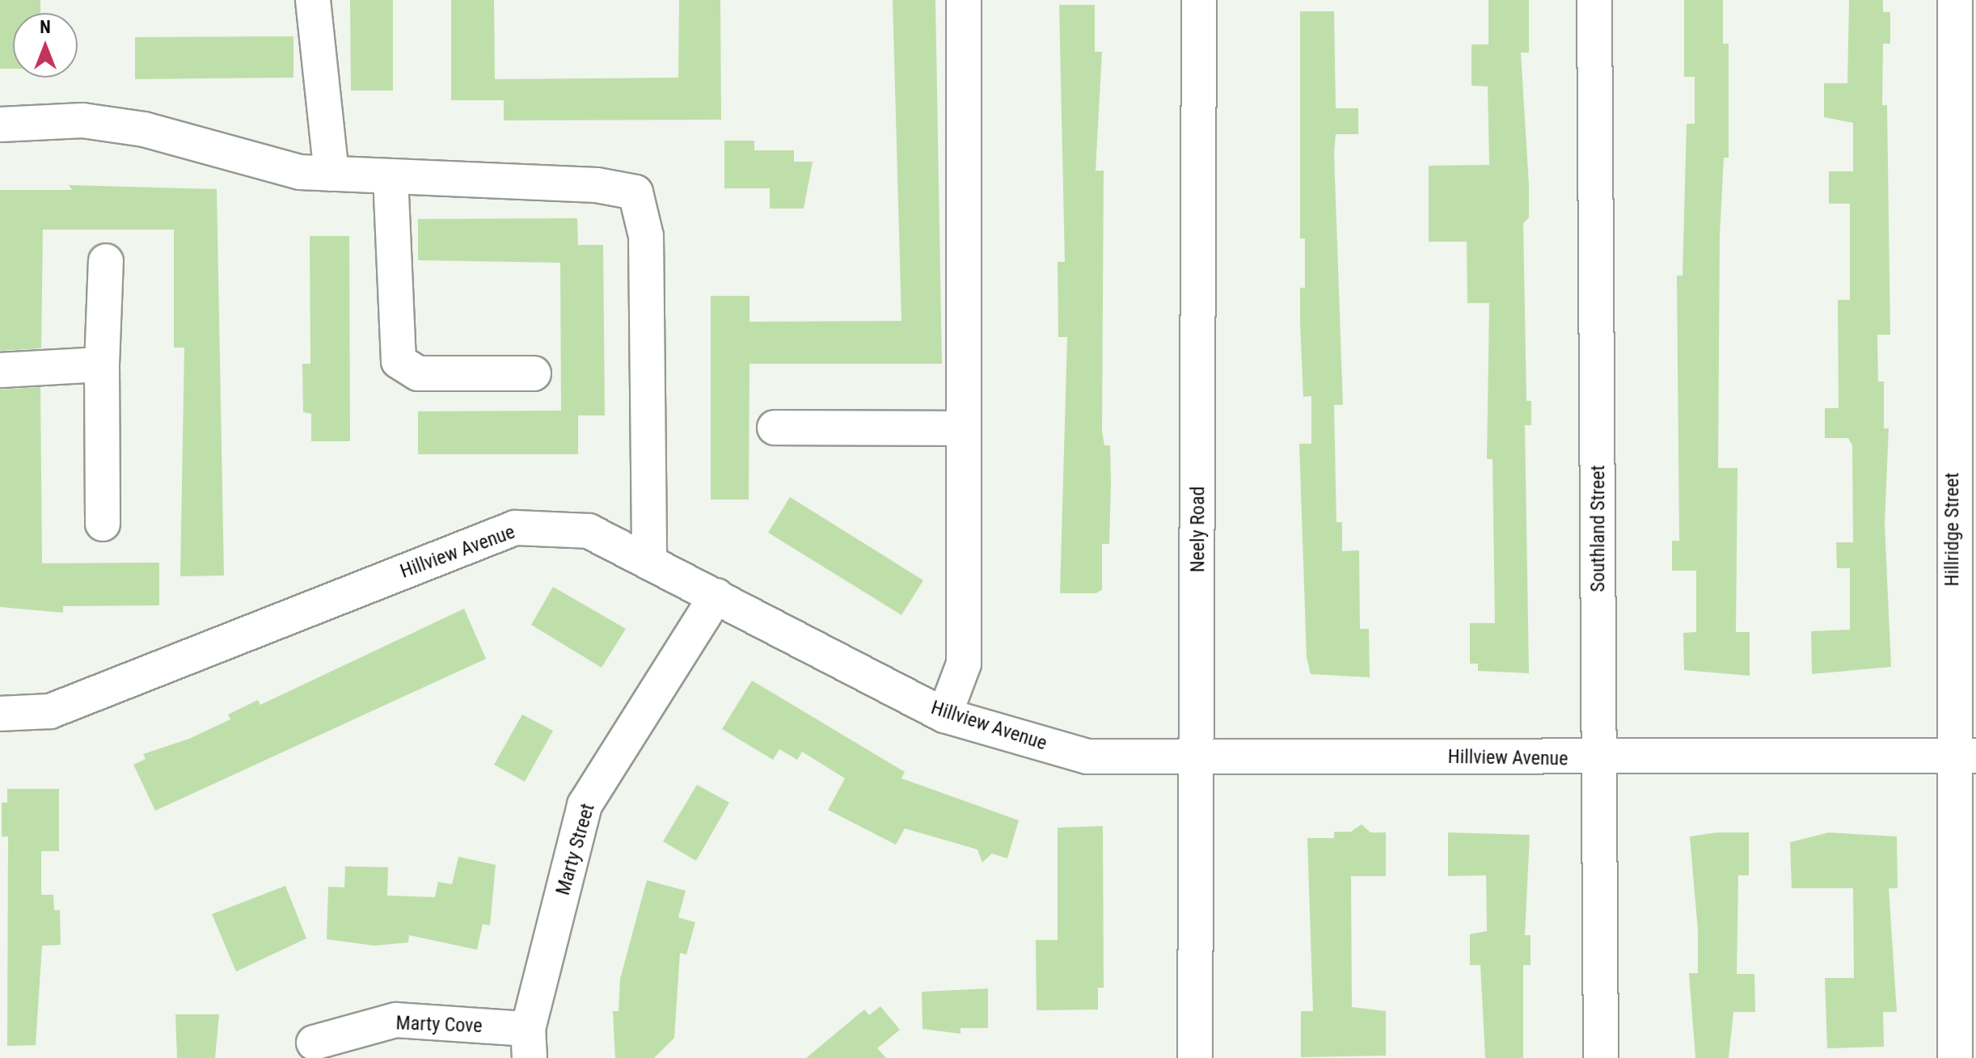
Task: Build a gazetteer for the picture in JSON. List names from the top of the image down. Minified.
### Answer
{"streets":{"street":["Southland Street","Neely Road","Hillridge Street","Hillview Avenue","Marty Street","Marty Cove"]},"crossings":[["Southland Street","Hillview Avenue"],["Neely Road","Hillview Avenue"],["Hillridge Street","Hillview Avenue"],["Hillview Avenue","Marty Street"],["Marty Street","Marty Cove"]],"north":"top"}
